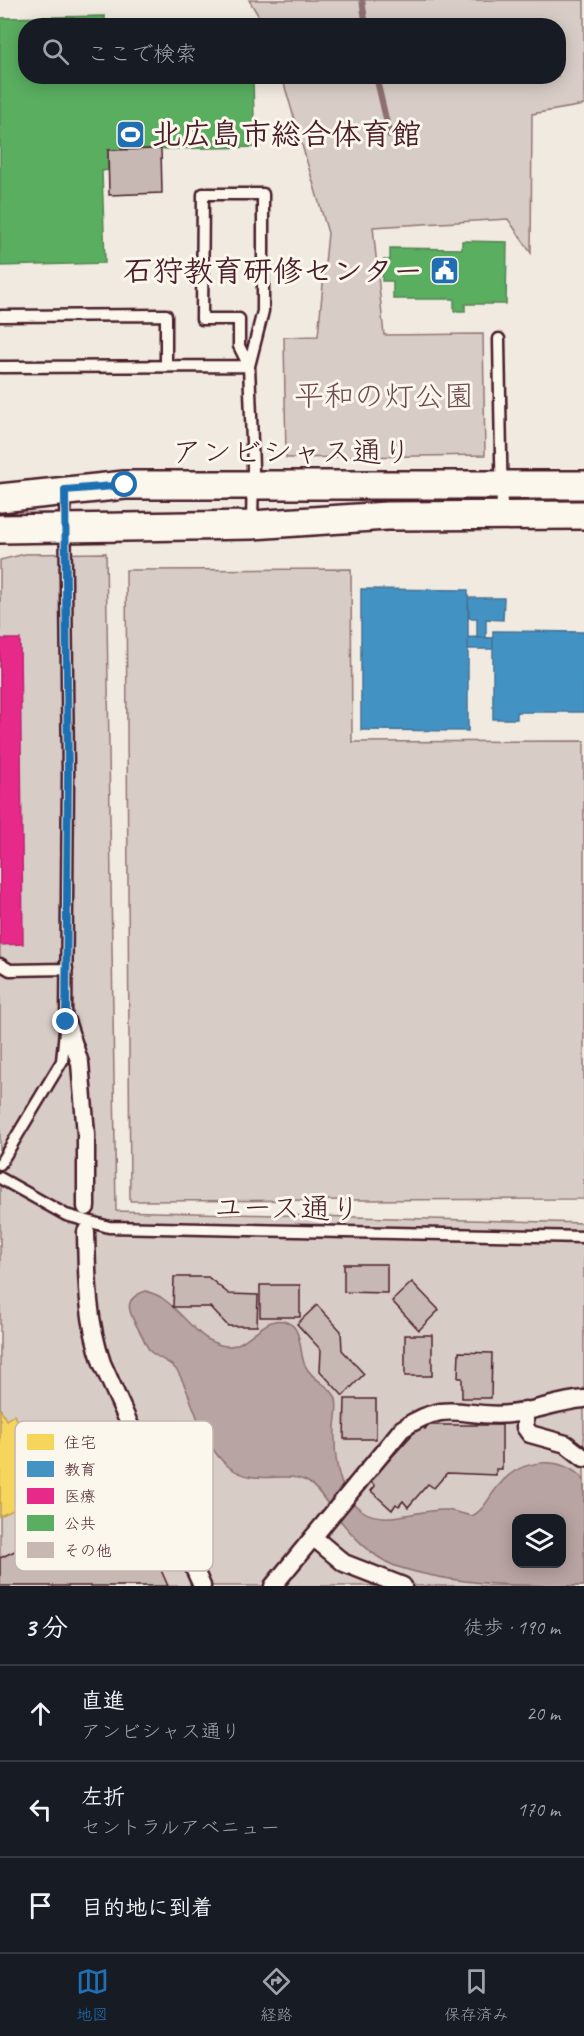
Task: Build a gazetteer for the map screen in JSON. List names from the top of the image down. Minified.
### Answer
{"streets":{"street":["アンビシャス通り"],"lane":["ユース通り"]},"parks":["平和の灯公園"],"places":{"sports":["北広島市総合体育館"],"public building":["石狩教育研修センター"]},"legend":["住宅","教育","医療","公共","その他"],"page":{"search":"ここで検索","heading":["3 分","徒歩 · 190 m"],"list":[["直進","アンビシャス通り","20 m"],["左折","セントラルアベニュー","170 m"],"目的地に到着"],"nav":["地図","経路","保存済み"]}}
